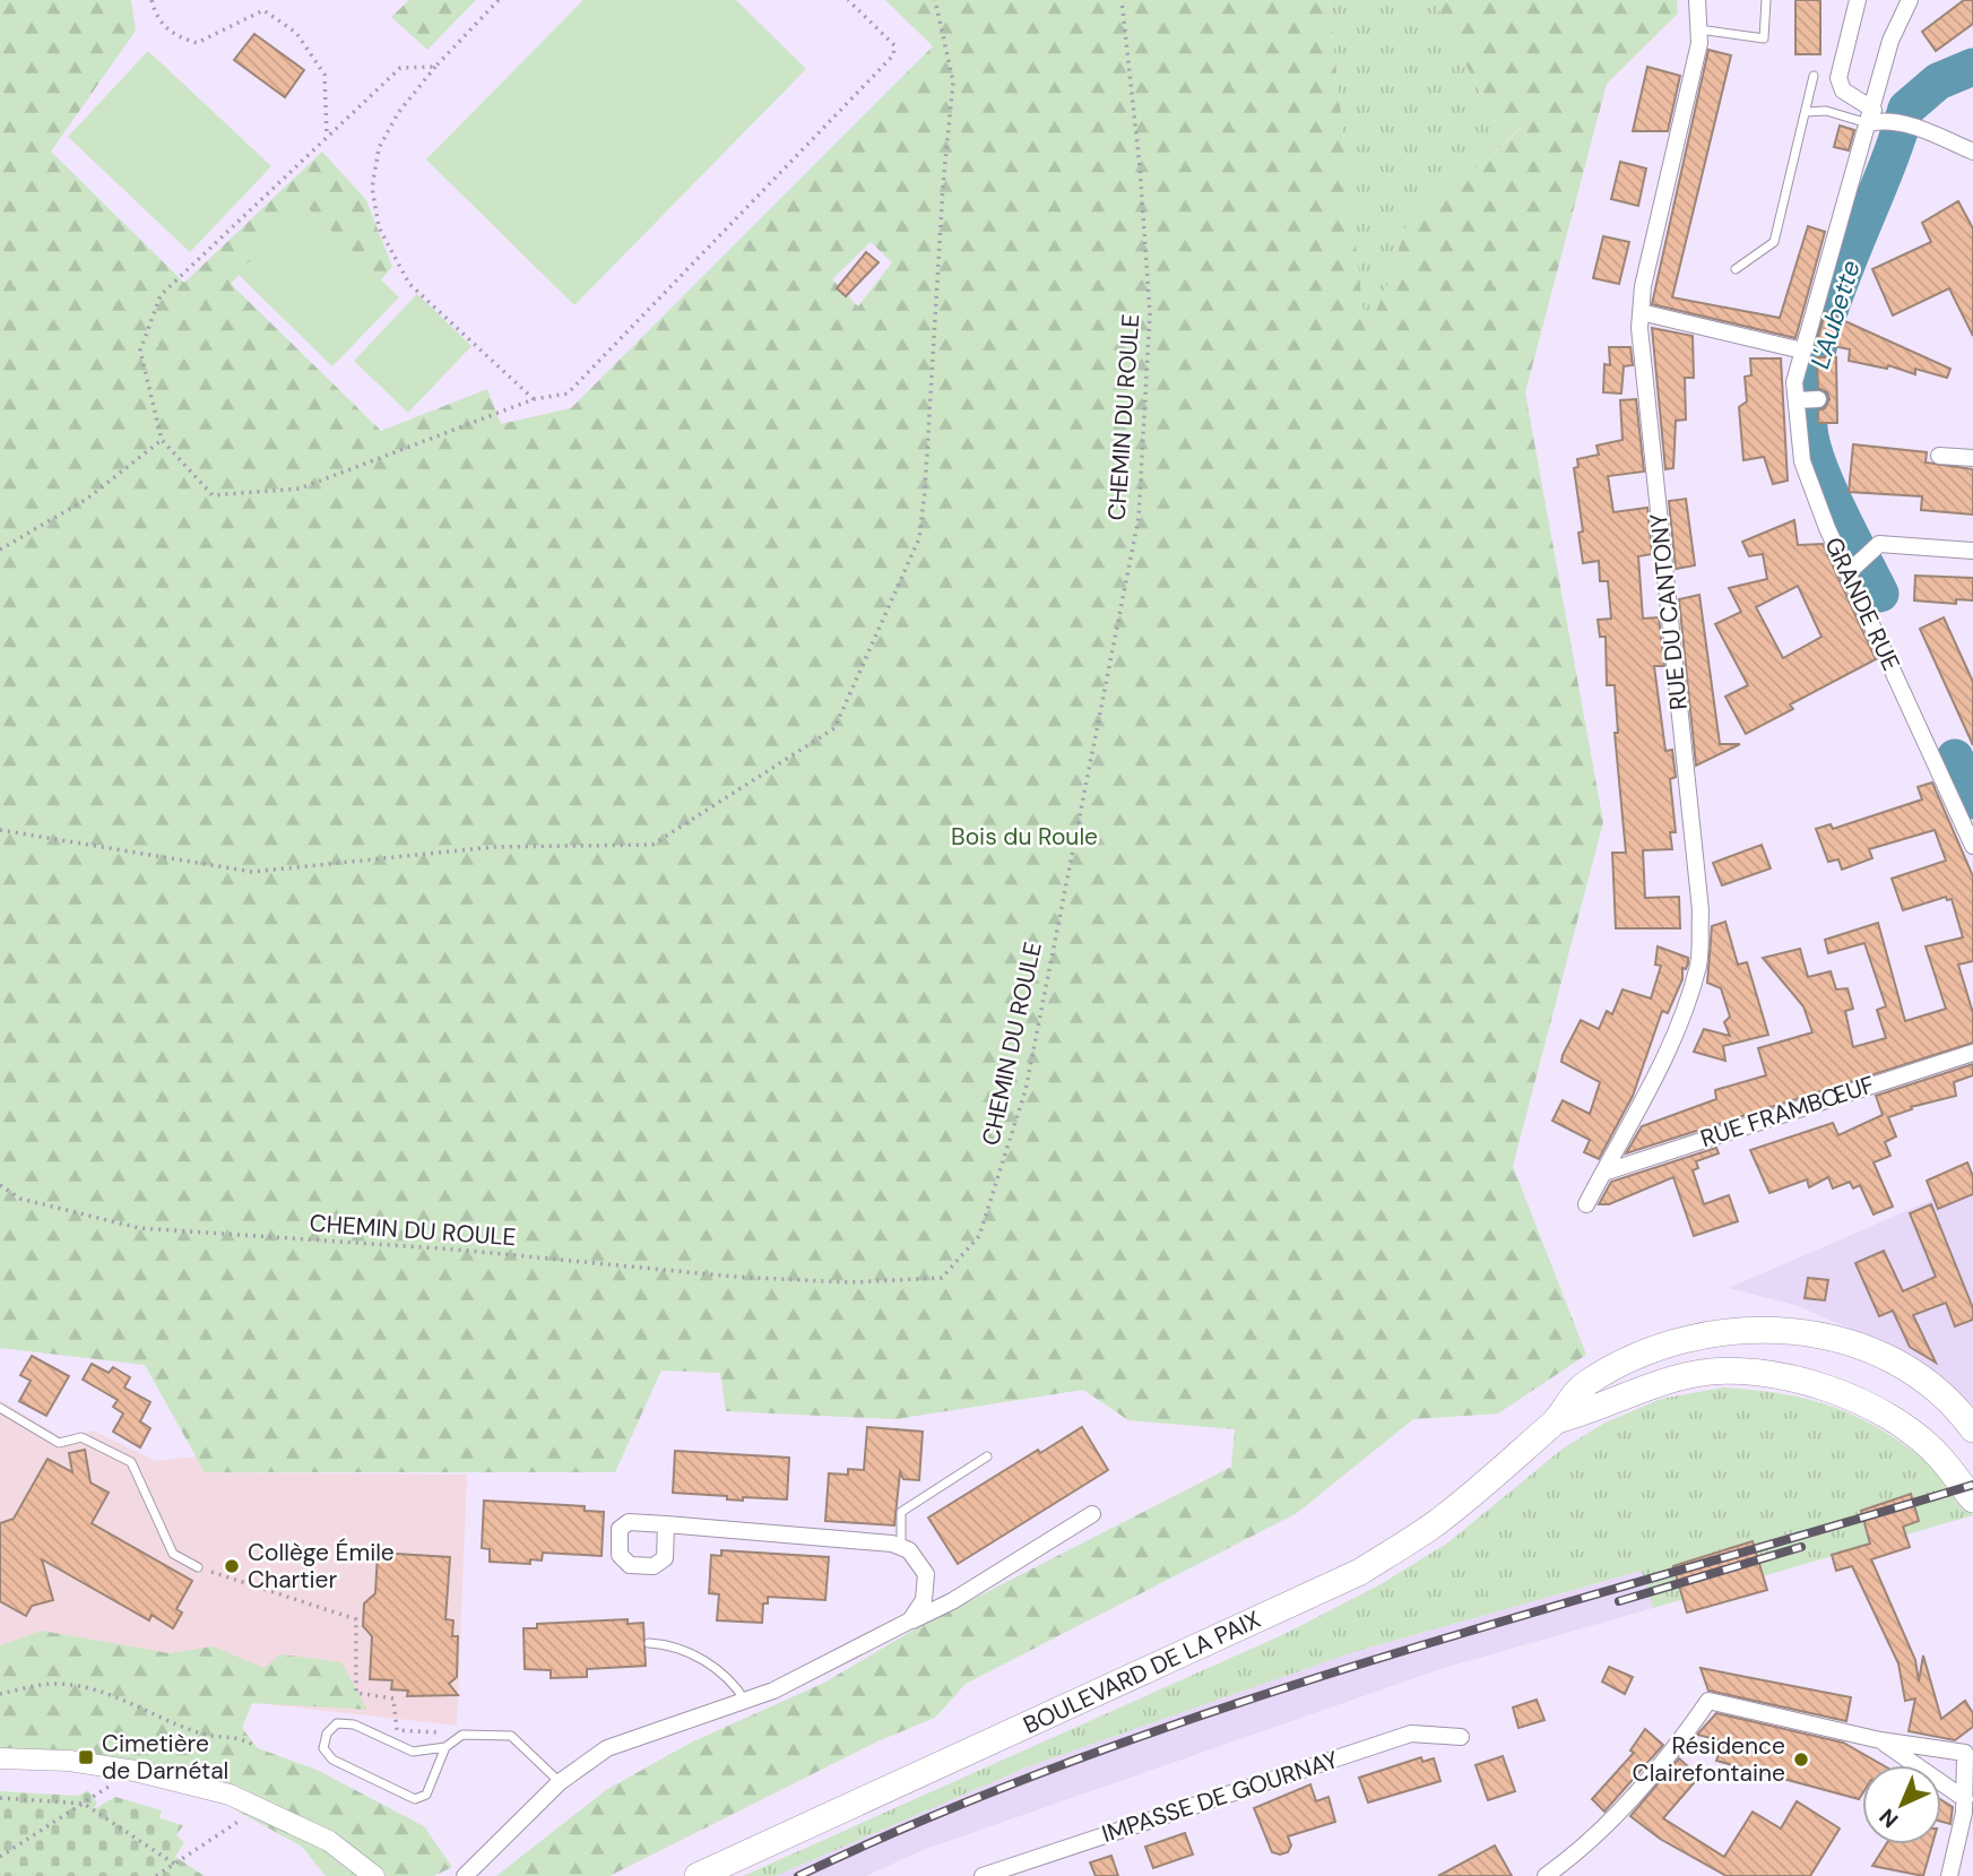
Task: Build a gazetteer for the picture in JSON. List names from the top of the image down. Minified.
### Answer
{"streets":{"main road":["BOULEVARD DE LA PAIX"],"street":["GRANDE RUE","RUE DU CANTONY","RUE FRAMBŒUF","IMPASSE DE GOURNAY"],"path":["CHEMIN DU ROULE"]},"crossings":[["RUE DU CANTONY","RUE FRAMBŒUF"]],"water":["L'Aubette"],"parks":["Bois du Roule"],"places":{"other":["Collège Émile Chartier","Résidence Clairefontaine"],"transit":["Cimetière de Darnétal"]},"north":"bottom left"}
